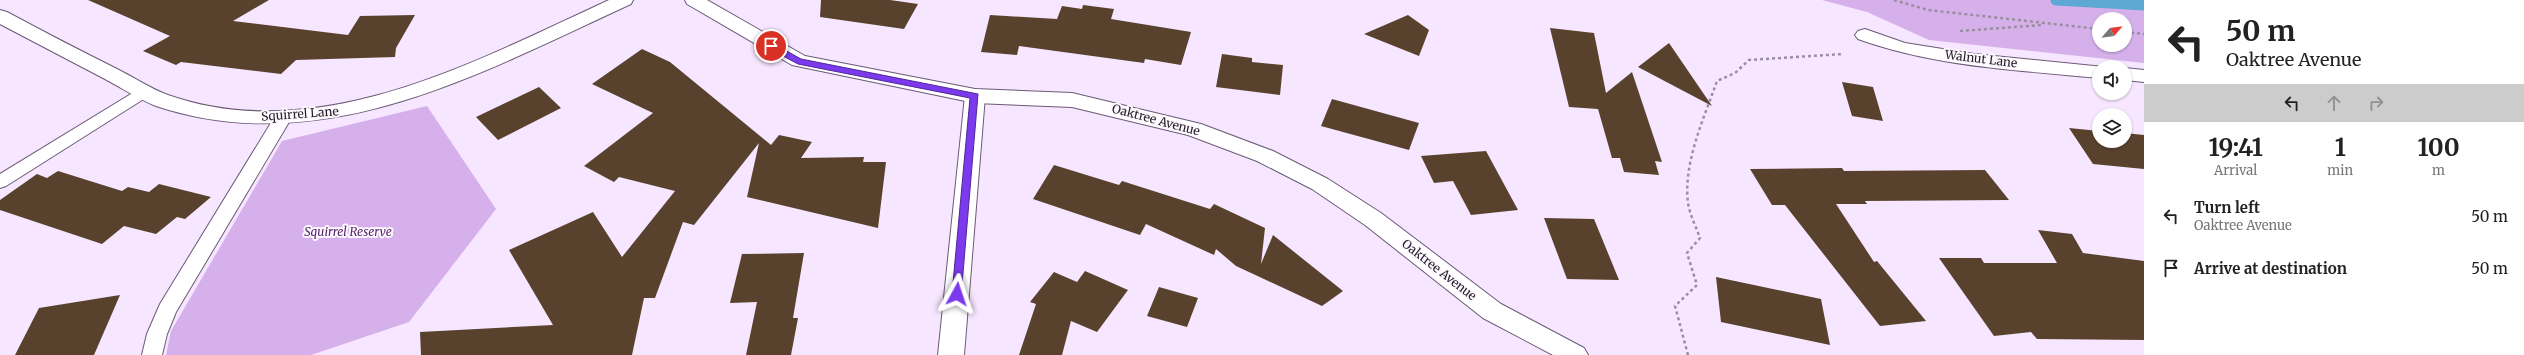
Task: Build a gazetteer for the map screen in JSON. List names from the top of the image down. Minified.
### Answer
{"streets":{"street":["Walnut Lane","Squirrel Lane","Oaktree Avenue"]},"parks":["Squirrel Reserve"],"north":"top right","page":{"turn":["50 m","Oaktree Avenue"],"eta":["19:41","Arrival","1","min","100","m"],"list":[{"name":"Turn left","note":"Oaktree Avenue","value":"50 m"},{"name":"Arrive at destination","value":"50 m"}]}}
